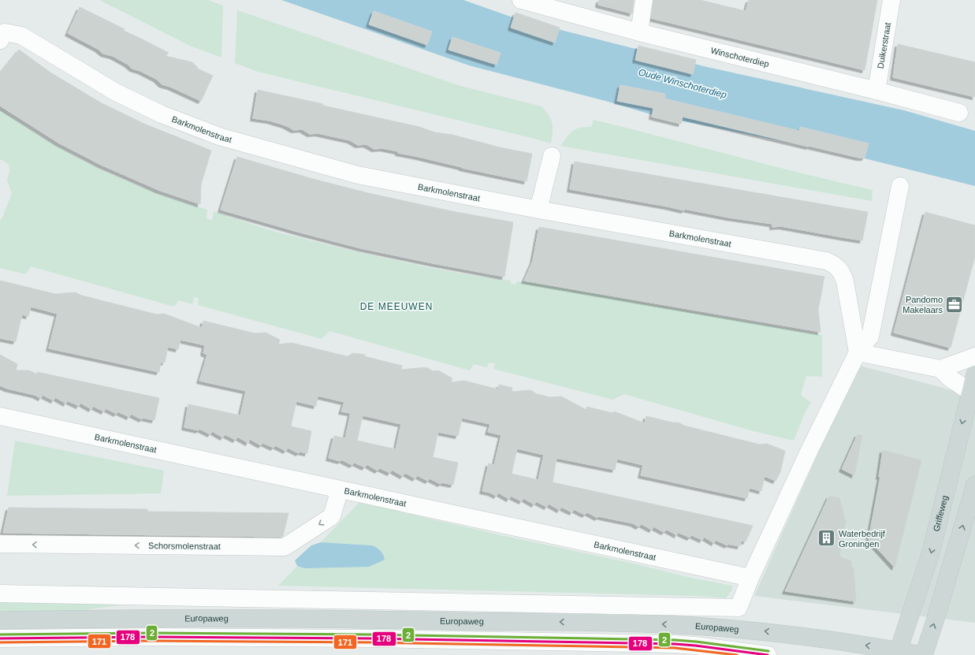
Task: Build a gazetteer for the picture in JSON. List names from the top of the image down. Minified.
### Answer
{"streets":{"main road":["Griffeweg","Europaweg"],"street":["Duikerstraat","Winschoterdiep","Barkmolenstraat","Schorsmolenstraat"]},"crossings":[["Duikerstraat","Winschoterdiep"],["Barkmolenstraat","Schorsmolenstraat"],["Griffeweg","Europaweg"]],"one_way":["Europaweg"],"districts":["DE MEEUWEN"],"water":["Oude Winschoterdiep"],"places":{"office":["Pandomo Makelaars"],"building":["Waterbedrijf Groningen"]},"lines":["transit line 2","transit line 178","transit line 171"]}
